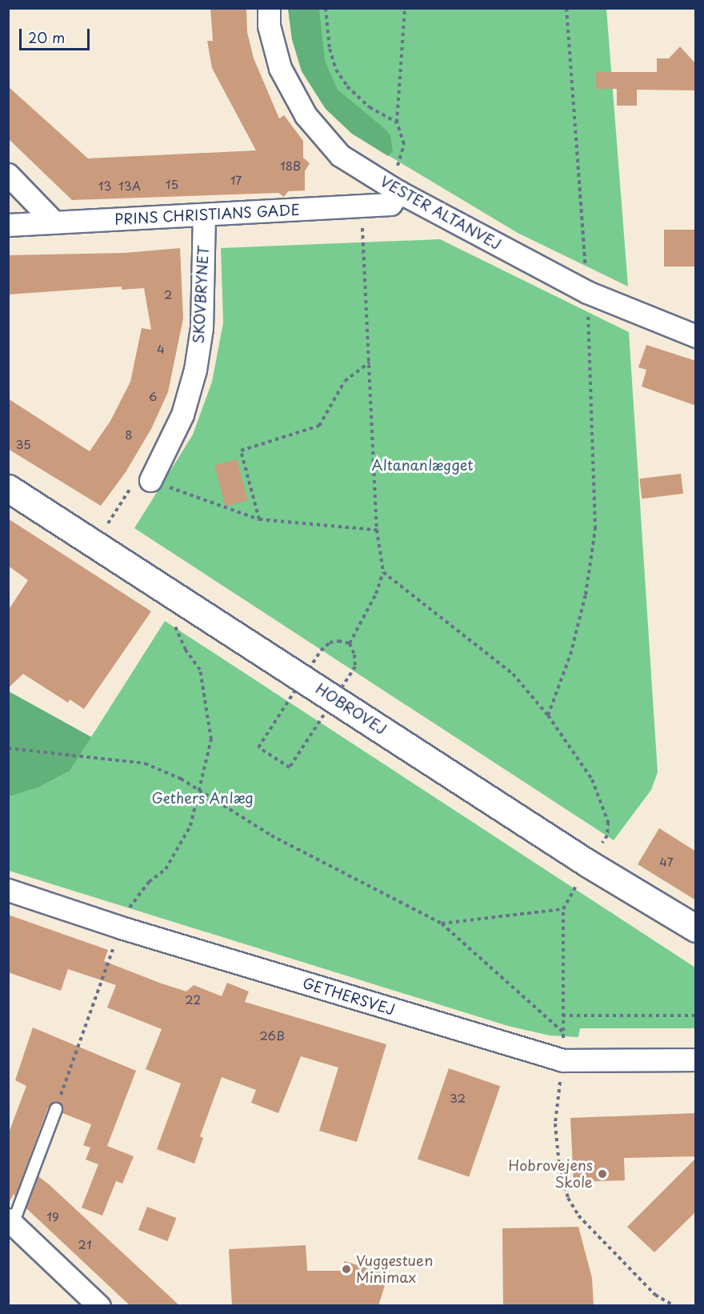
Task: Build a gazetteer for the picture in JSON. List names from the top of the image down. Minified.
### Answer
{"streets":{"street":["VESTER ALTANVEJ","PRINS CHRISTIANS GADE","SKOVBRYNET","HOBROVEJ","GETHERSVEJ"]},"crossings":[["VESTER ALTANVEJ","PRINS CHRISTIANS GADE"],["PRINS CHRISTIANS GADE","SKOVBRYNET"]],"parks":["Altananlægget","Gethers Anlæg"],"places":["Hobrovejens Skole","Vuggestuen Minimax"],"house_numbers":["18B","17","15","13","13A","2","4","6","8","35","47","22","26B","32","19","21"],"scale_bar":"20 m"}
